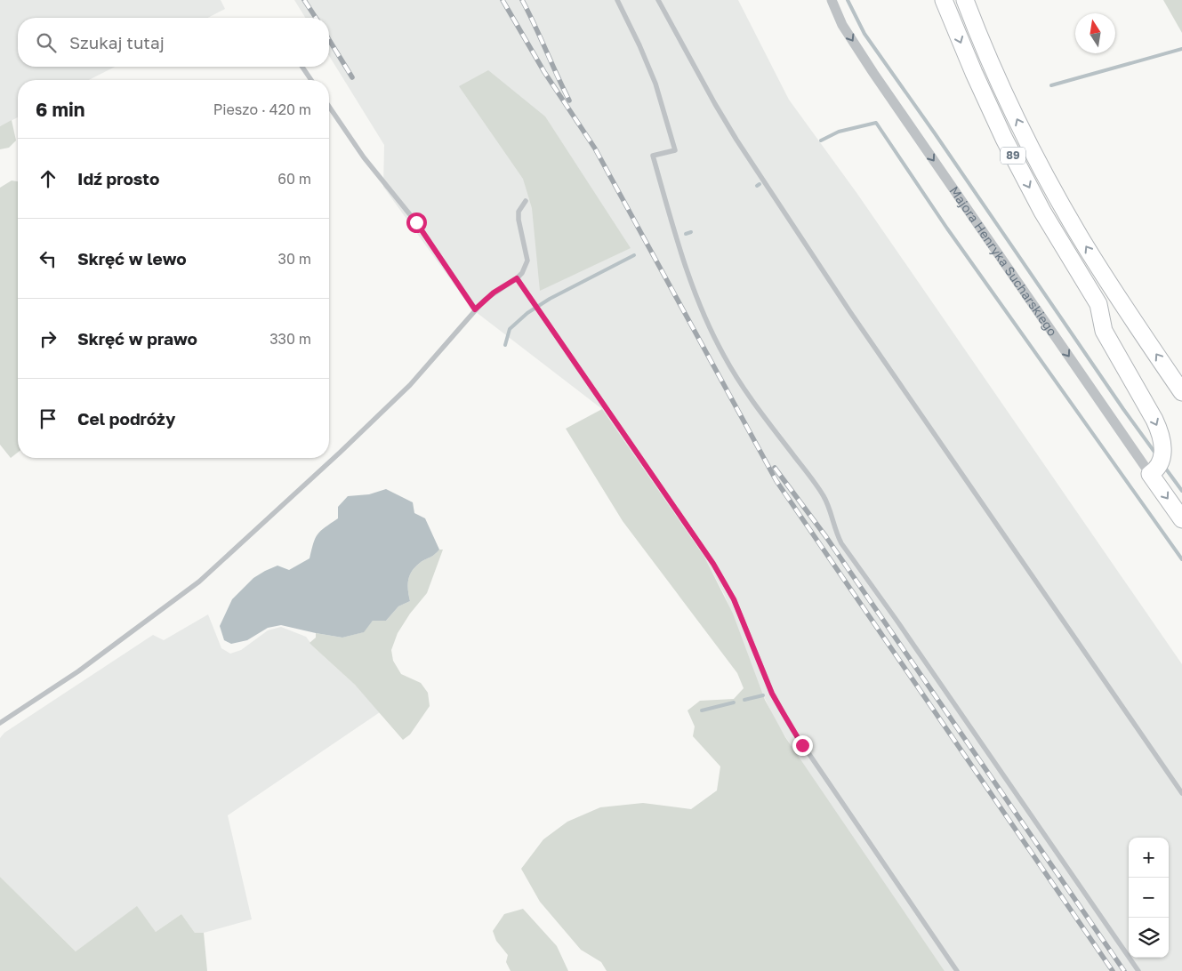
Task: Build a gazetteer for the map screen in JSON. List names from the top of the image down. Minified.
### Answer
{"streets":{"highway":["89","Majora Henryka Sucharskiego"]},"crossings":[["89","Majora Henryka Sucharskiego"]],"one_way":["Majora Henryka Sucharskiego"],"north":"top","page":{"search":"Szukaj tutaj","heading":["6 min","Pieszo · 420 m"],"list":[["Idź prosto","60 m"],["Skręć w lewo","30 m"],["Skręć w prawo","330 m"],"Cel podróży"],"map_buttons":["+","−"]}}
